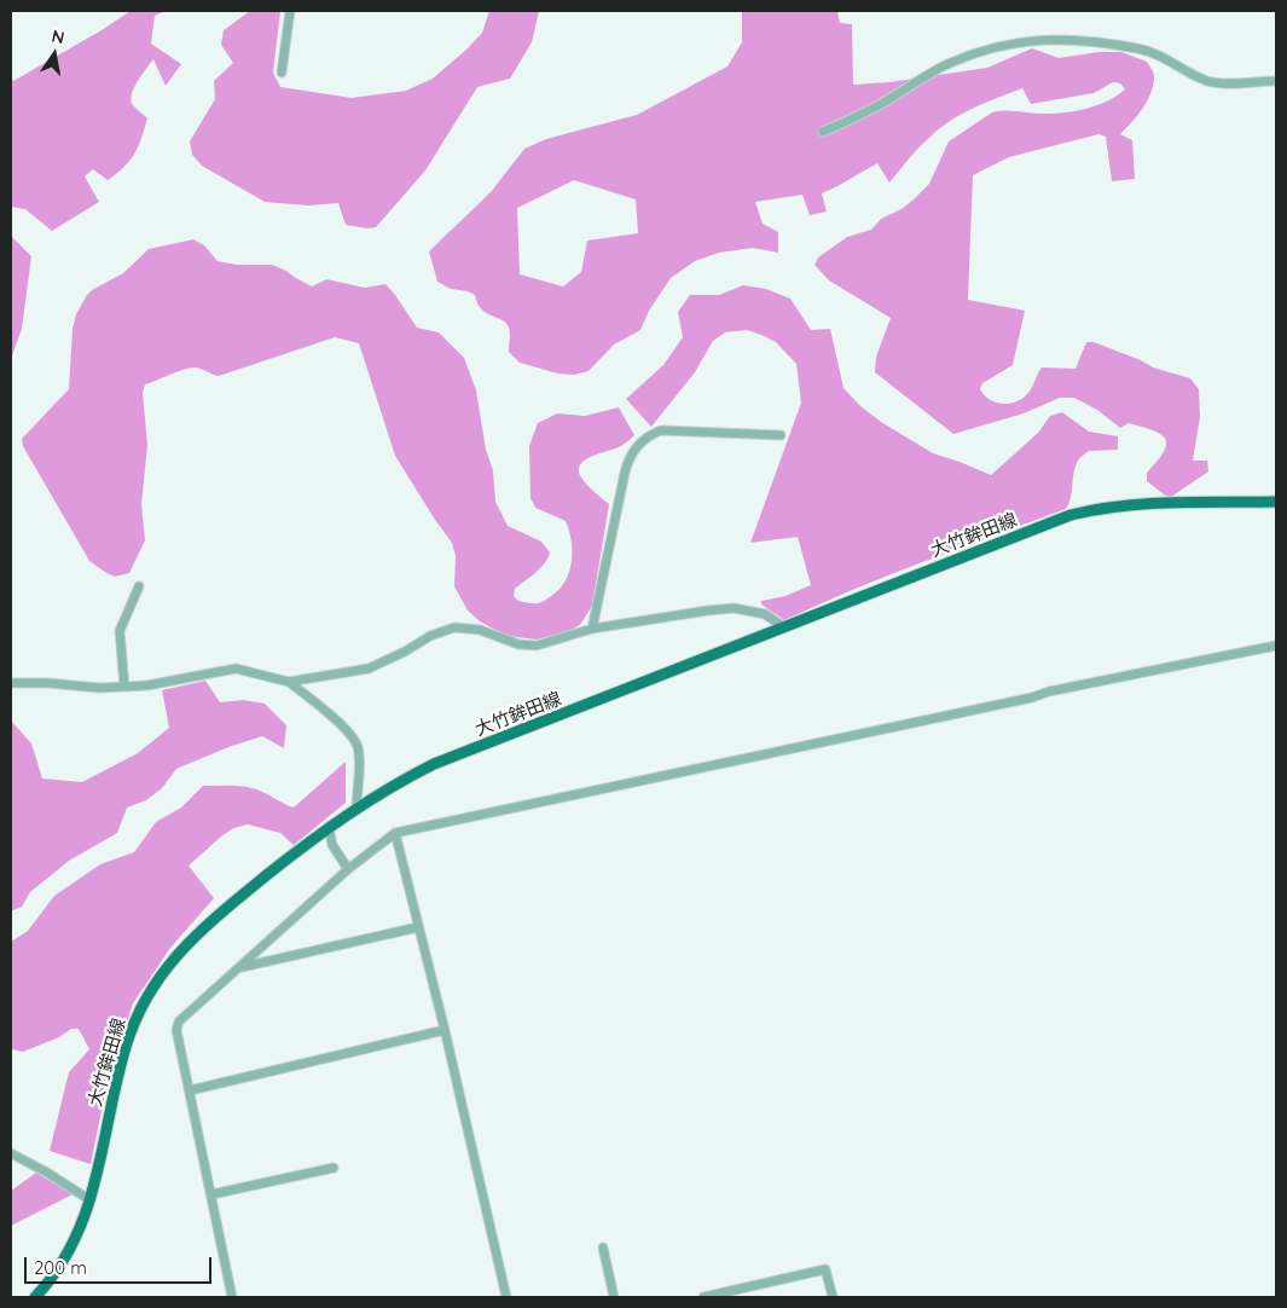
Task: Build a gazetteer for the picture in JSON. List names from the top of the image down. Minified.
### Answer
{"streets":{"main road":["大竹鉾田線"]},"scale_bar":"200 m","north":"top"}
